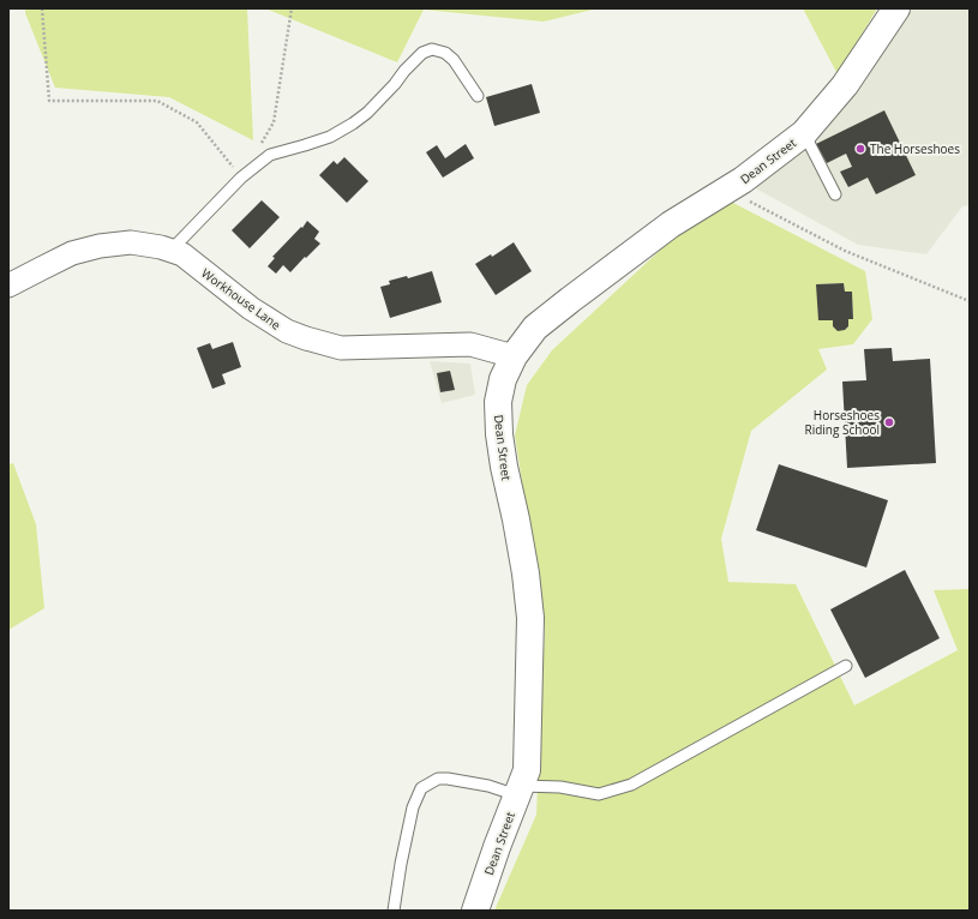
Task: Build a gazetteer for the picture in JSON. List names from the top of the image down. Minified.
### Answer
{"streets":{"street":["Dean Street","Workhouse Lane"]},"crossings":[["Dean Street","Workhouse Lane"]],"places":["The Horseshoes","Horseshoes Riding School"]}
